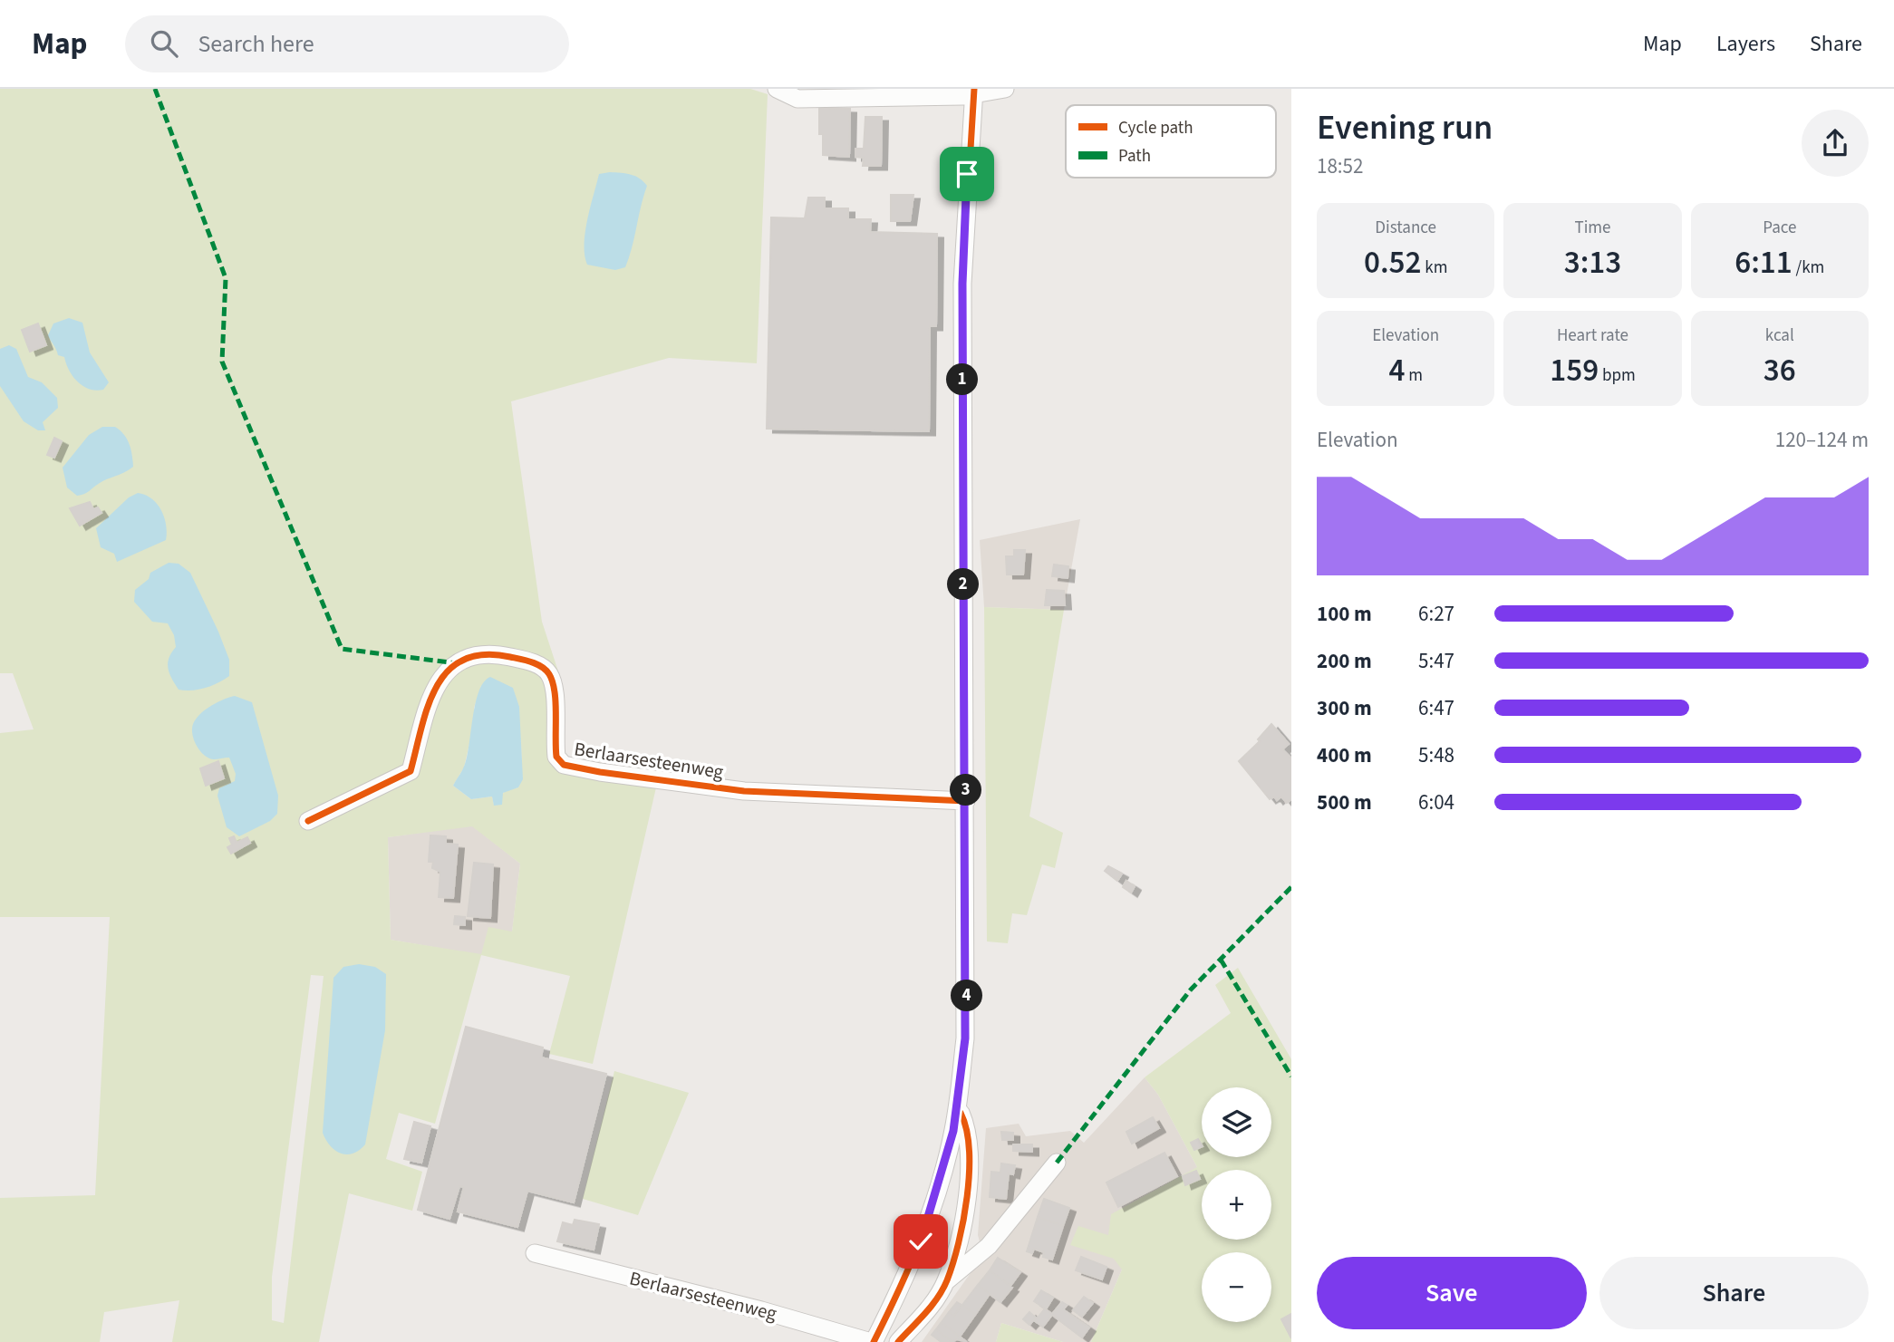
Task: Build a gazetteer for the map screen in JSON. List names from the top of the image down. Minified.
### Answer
{"streets":{"street":["Berlaarsesteenweg"]},"legend":["Cycle path","Path"],"page":{"header":"Map","search":"Search here","nav":["Map","Layers","Share"],"heading":["Evening run","18:52"],"stats":[["Distance","0.52 km"],["Time","3:13"],["Pace","6:11 /km"],["Elevation","4 m"],["Heart rate","159 bpm"],["kcal","36"]],"pins":["1","2","3","4"],"chart":["Elevation","120–124 m"],"list":[{"name":"100 m","note":"6:27"},{"name":"200 m","note":"5:47"},{"name":"300 m","note":"6:47"},{"name":"400 m","note":"5:48"},{"name":"500 m","note":"6:04"}],"map_buttons":["+","−"],"buttons":["Save","Share"]}}
